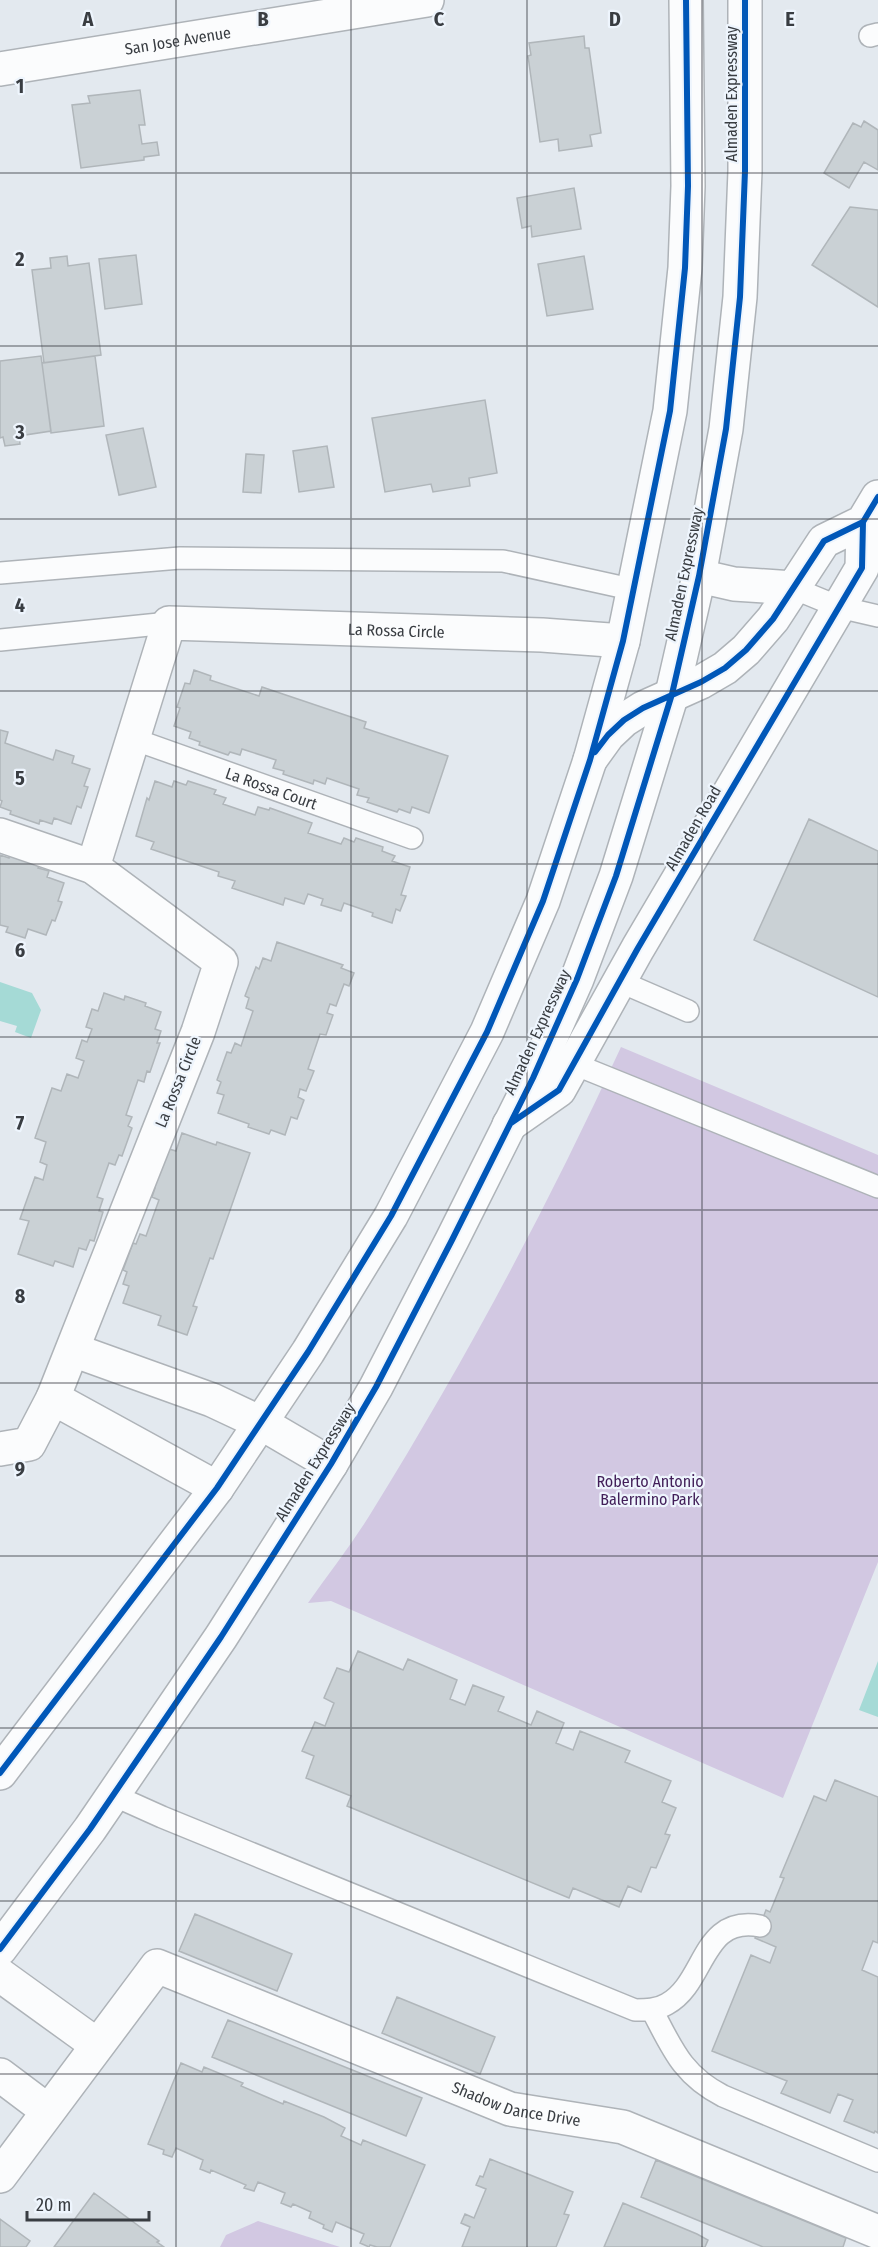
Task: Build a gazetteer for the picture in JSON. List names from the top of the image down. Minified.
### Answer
{"streets":{"street":["San Jose Avenue","Almaden Expressway","La Rossa Circle","Almaden Road","Shadow Dance Drive"],"lane":["La Rossa Court"]},"crossings":[["Almaden Expressway","Almaden Road"]],"parks":["Roberto Antonio Balermino Park"],"scale_bar":"20 m","grid":{"columns":["A","B","C","D","E"],"rows":["1","2","3","4","5","6","7","8","9"]}}
